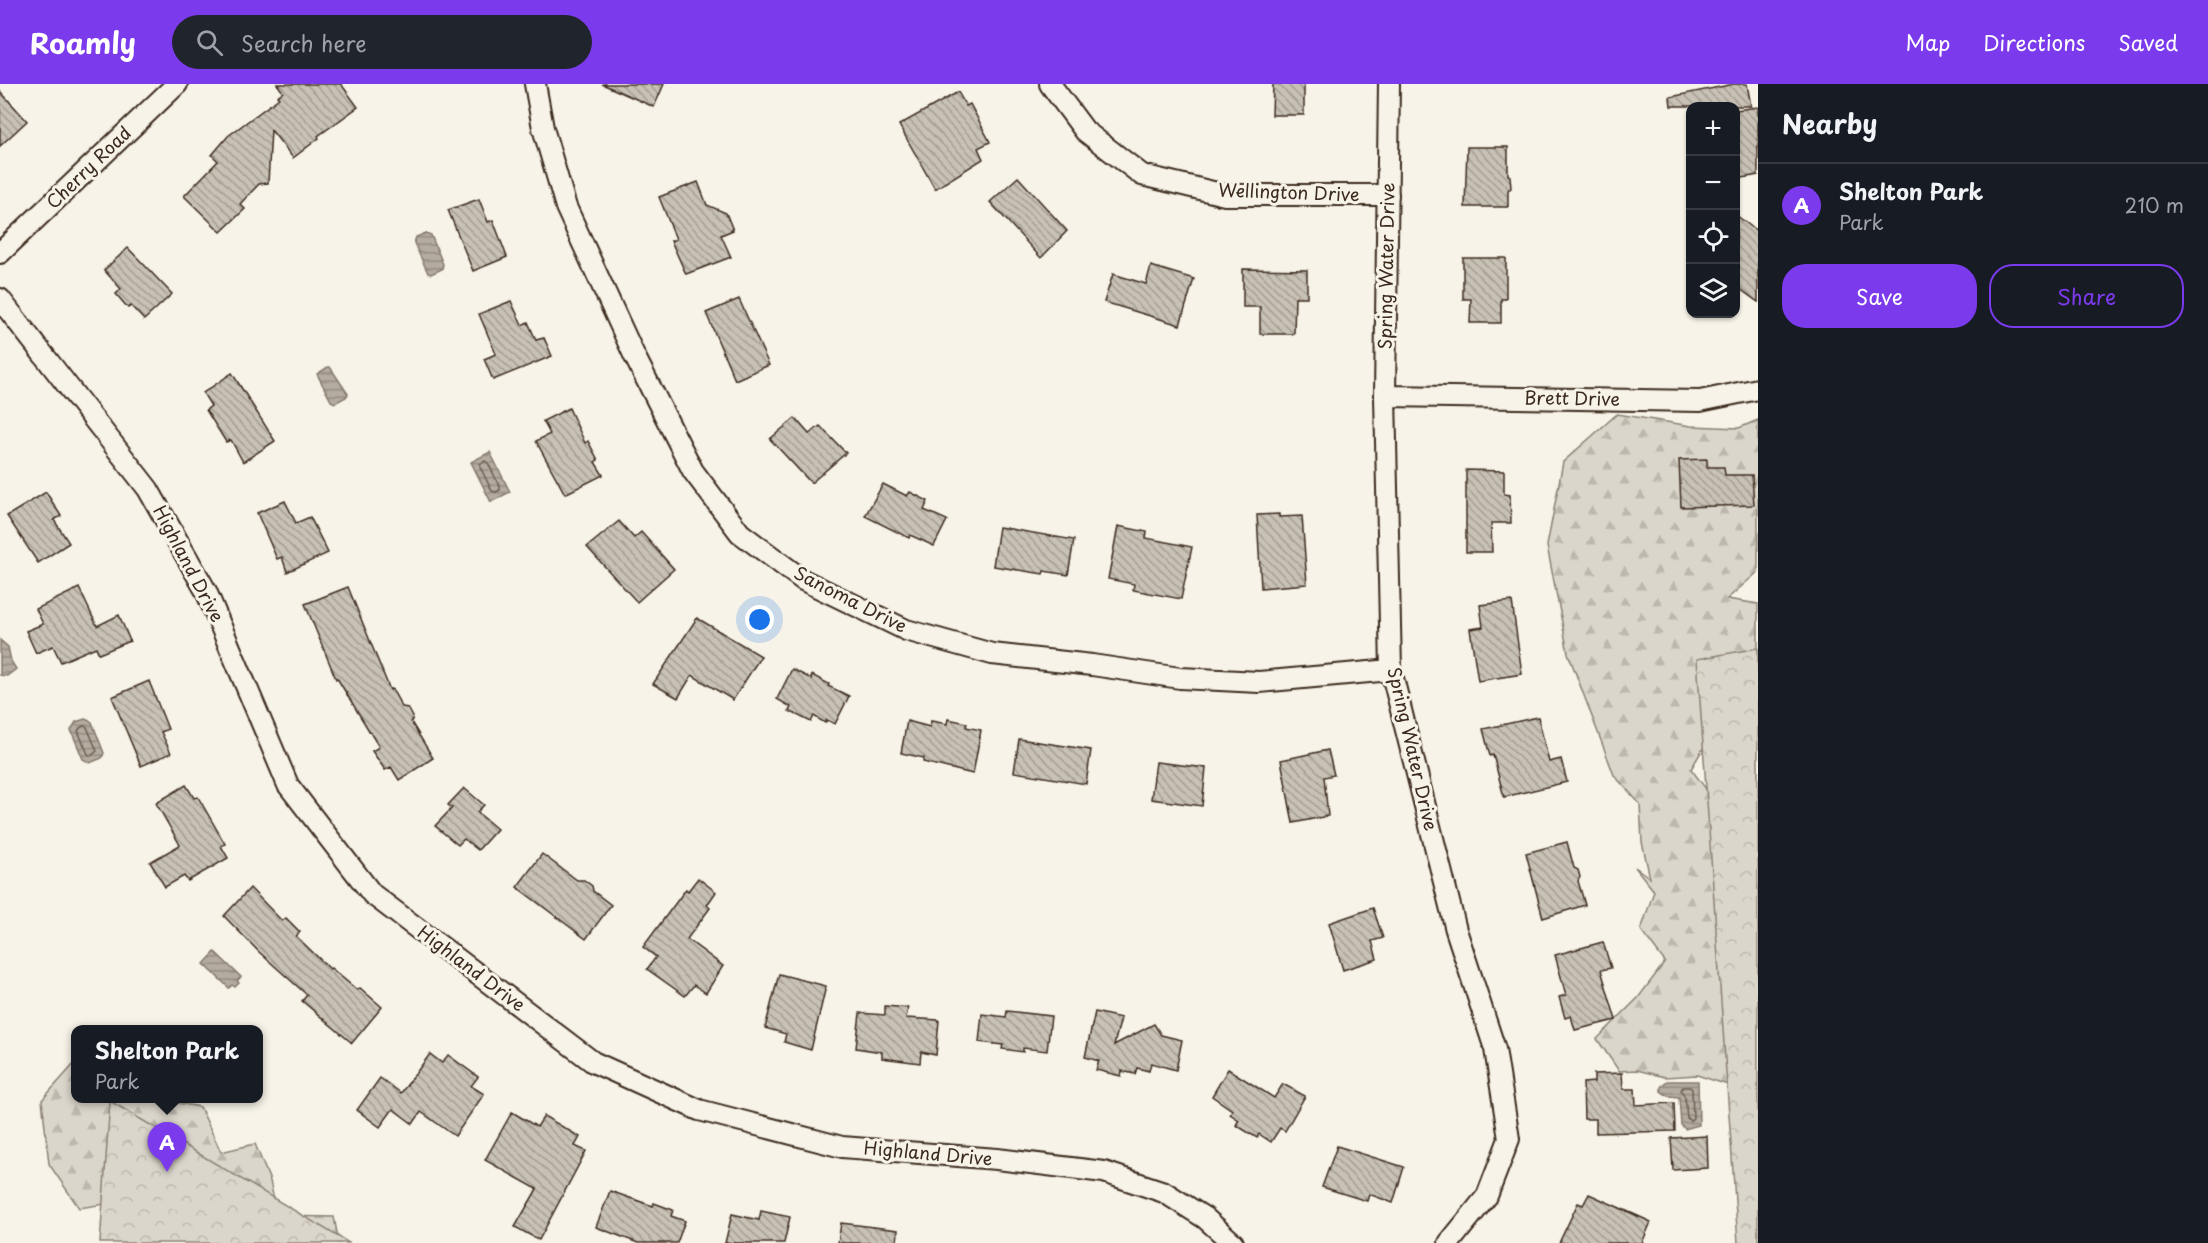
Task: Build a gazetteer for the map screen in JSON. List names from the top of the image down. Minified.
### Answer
{"streets":{"street":["Cherry Road","Wellington Drive","Spring Water Drive","Brett Drive","Highland Drive","Sanoma Drive"]},"crossings":[["Wellington Drive","Spring Water Drive"],["Spring Water Drive","Brett Drive"],["Spring Water Drive","Sanoma Drive"]],"page":{"header":"Roamly","search":"Search here","nav":["Map","Directions","Saved"],"heading":"Nearby","map_buttons":["+","−"],"list":[{"mark":"A","name":"Shelton Park","note":"Park","value":"210 m"}],"buttons":["Save","Share"],"popup":["Shelton Park","Park"],"pins":"A"}}
